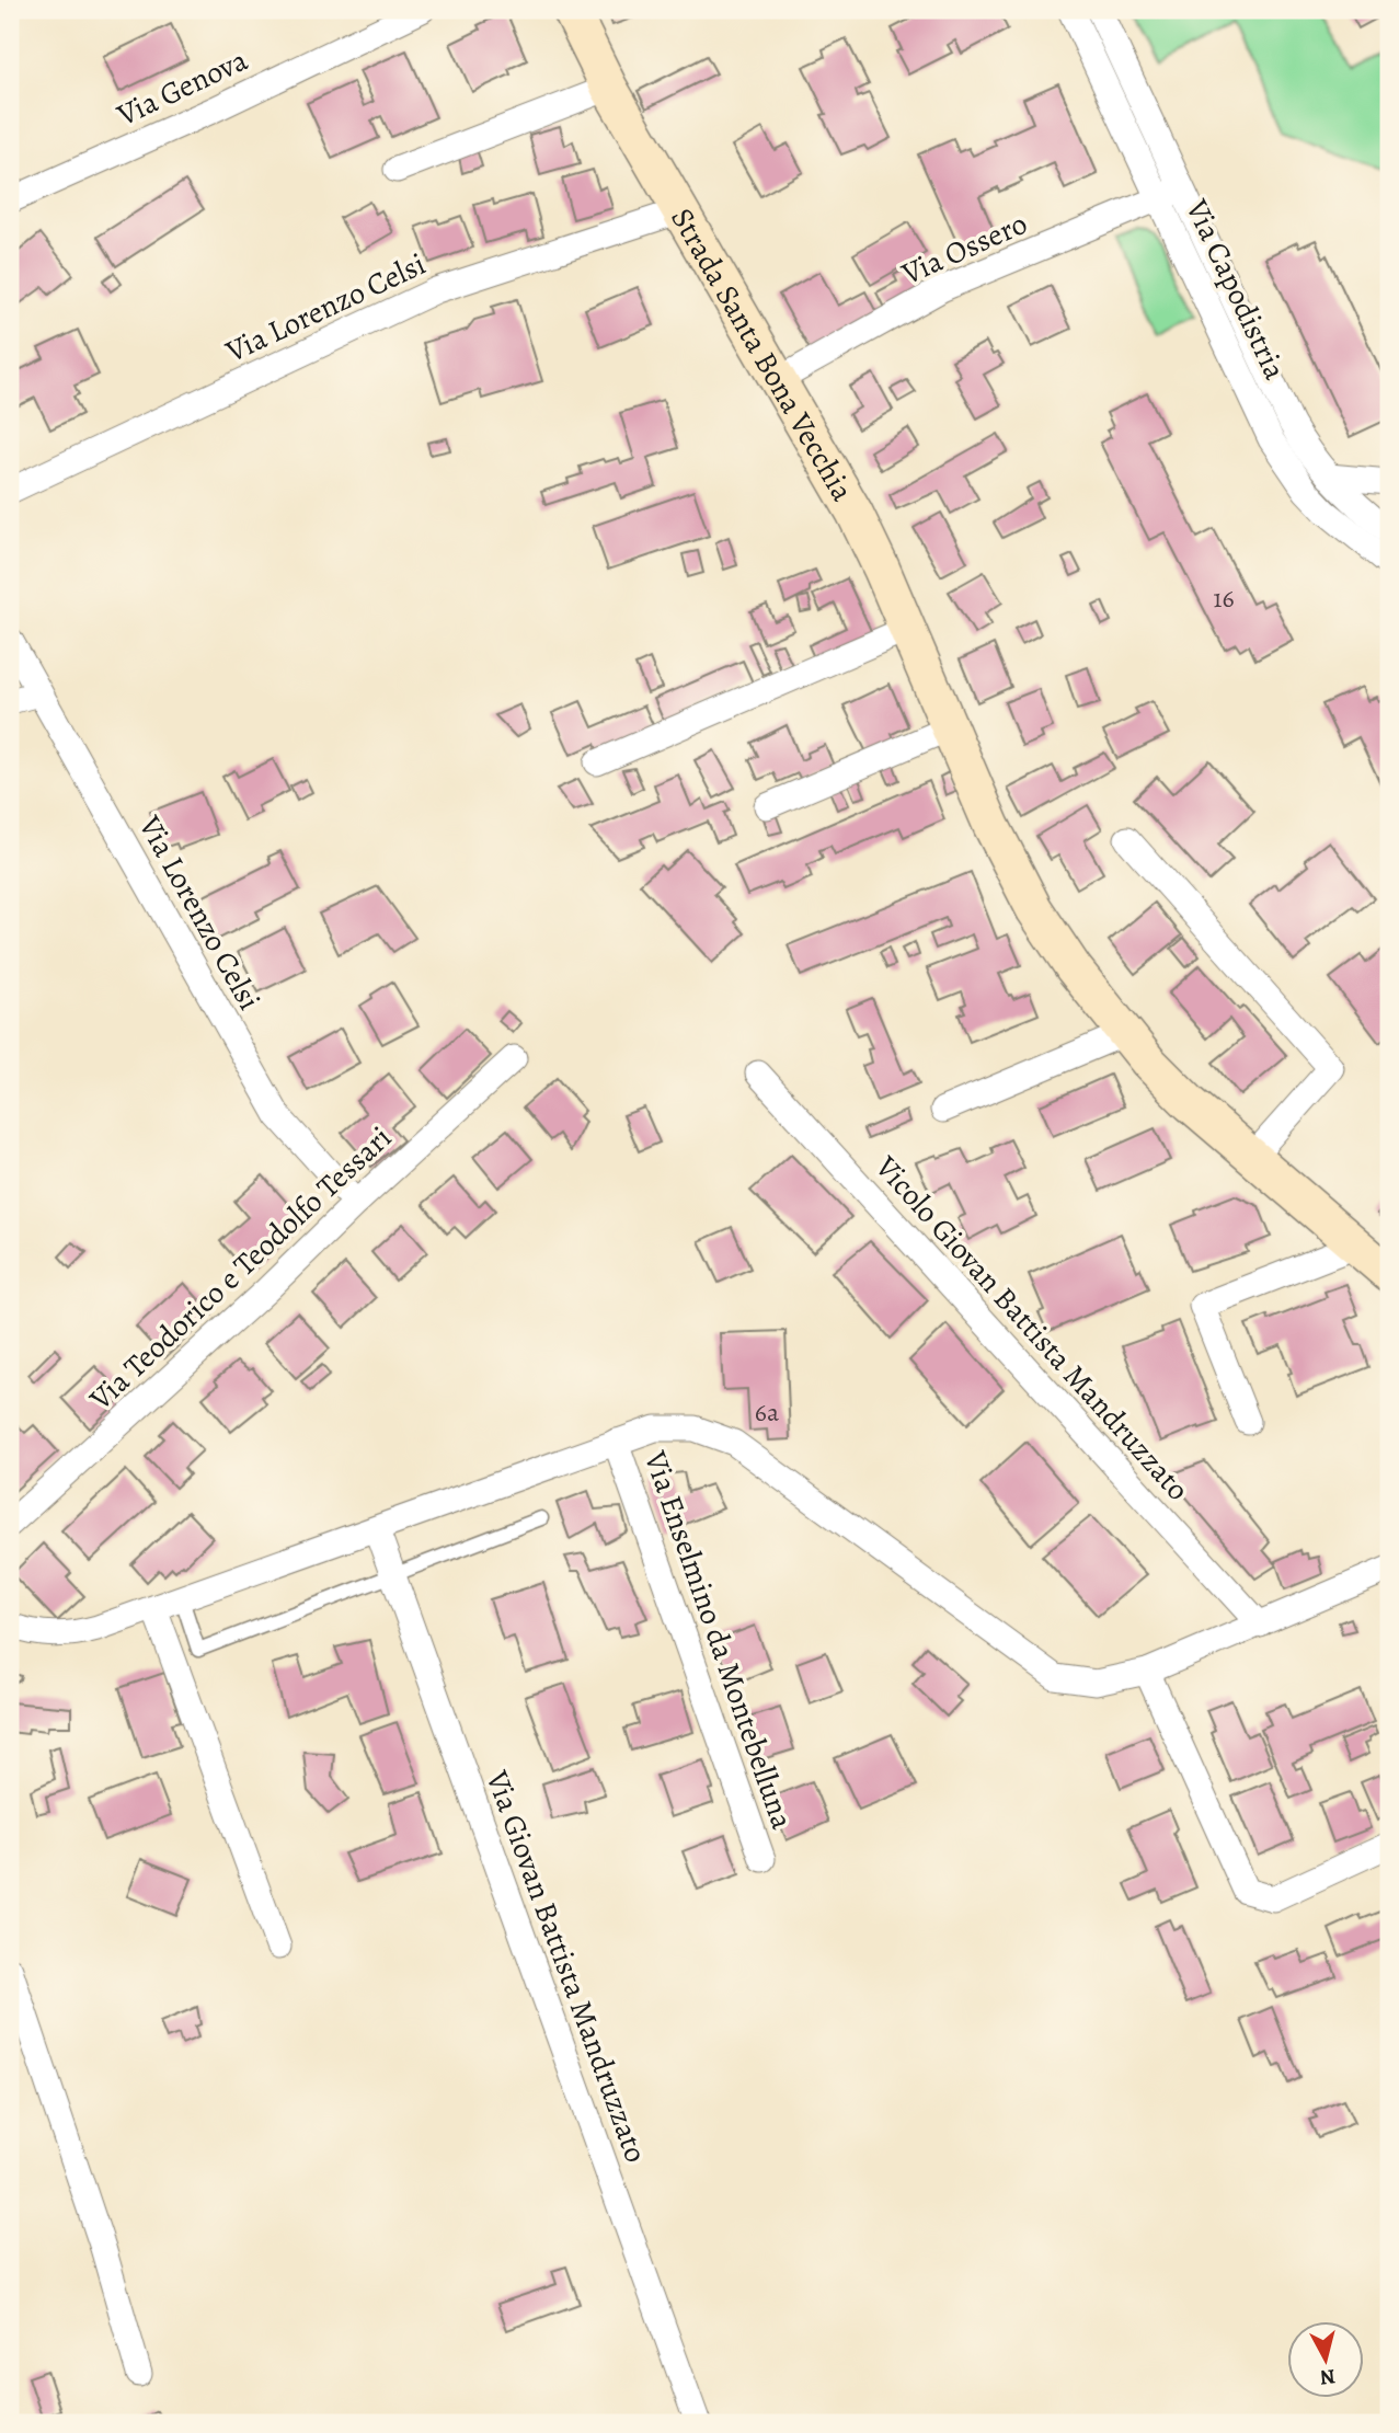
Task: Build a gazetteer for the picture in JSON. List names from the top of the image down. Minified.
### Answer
{"streets":{"street":["Via Genova","Via Ossero","Via Capodistria","Via Lorenzo Celsi","Strada Santa Bona Vecchia","Via Teodorico e Teodolfo Tessari","Vicolo Giovan Battista Mandruzzato","Via Enselmino da Montebelluna","Via Giovan Battista Mandruzzato"]},"crossings":[["Via Ossero","Via Capodistria"],["Via Ossero","Strada Santa Bona Vecchia"],["Via Lorenzo Celsi","Strada Santa Bona Vecchia"],["Via Lorenzo Celsi","Via Teodorico e Teodolfo Tessari"]],"house_numbers":["16","6a"],"north":"bottom"}
